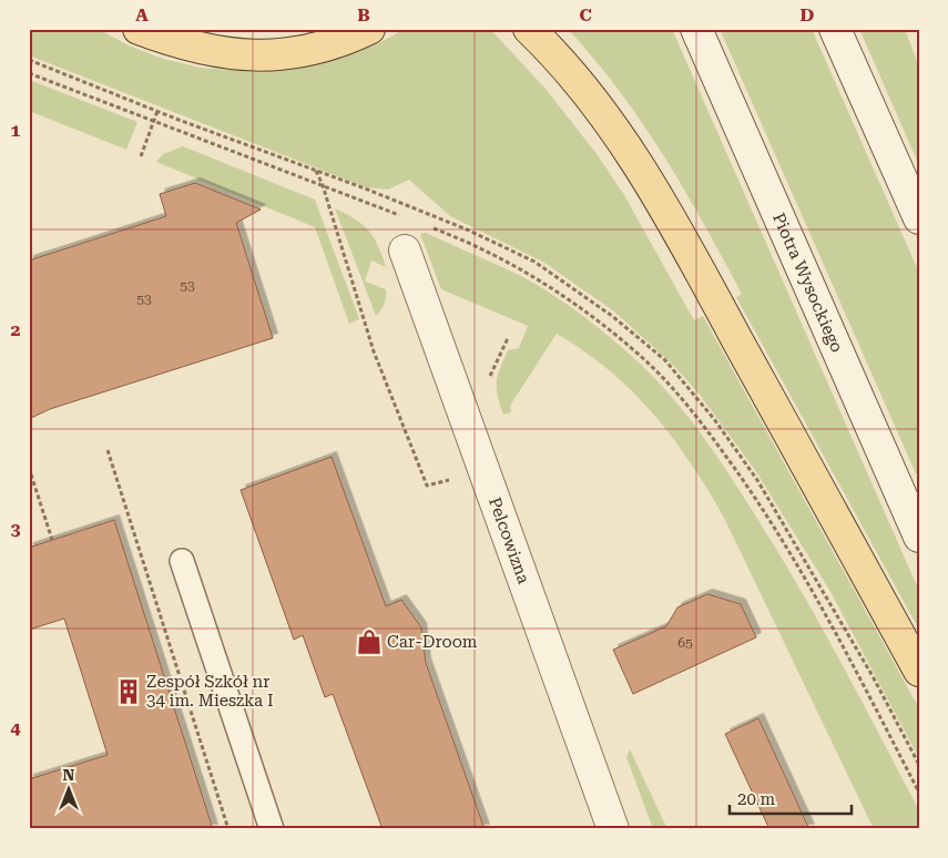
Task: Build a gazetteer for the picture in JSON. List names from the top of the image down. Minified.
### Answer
{"streets":{"main road":["Piotra Wysockiego","Pelcowizna"]},"places":{"shop":["Car-Droom"],"building":["Zespół Szkół nr 34 im. Mieszka I"]},"house_numbers":["53","53","65"],"scale_bar":"20 m","north":"top","grid":{"columns":["A","B","C","D"],"rows":["1","2","3","4"]}}
